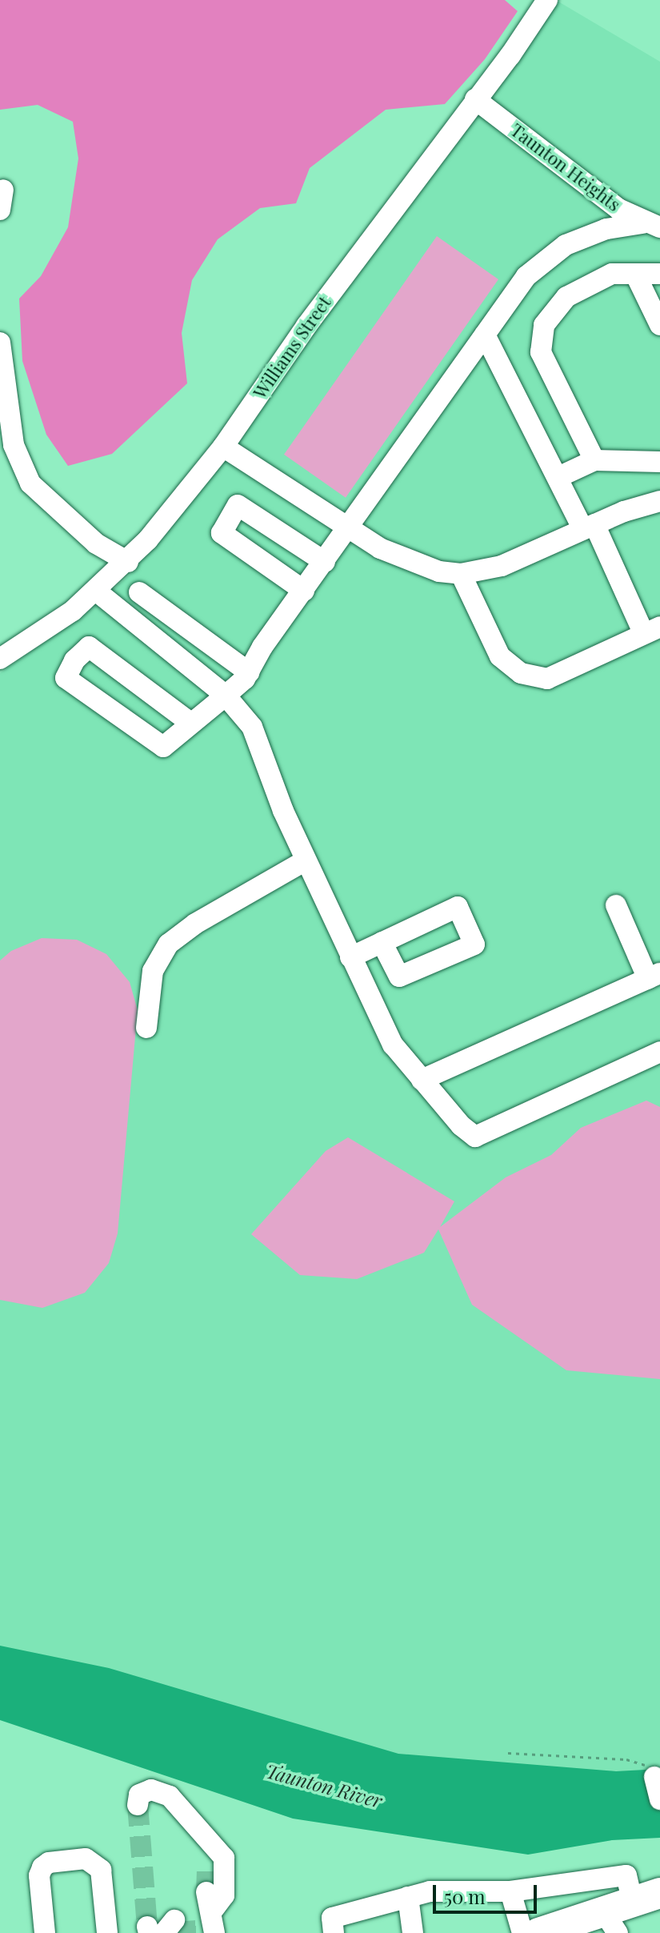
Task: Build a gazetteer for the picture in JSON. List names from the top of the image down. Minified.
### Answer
{"streets":{"street":["Taunton Heights","Williams Street"]},"crossings":[["Taunton Heights","Williams Street"]],"water":["Taunton River"],"scale_bar":"50 m"}
